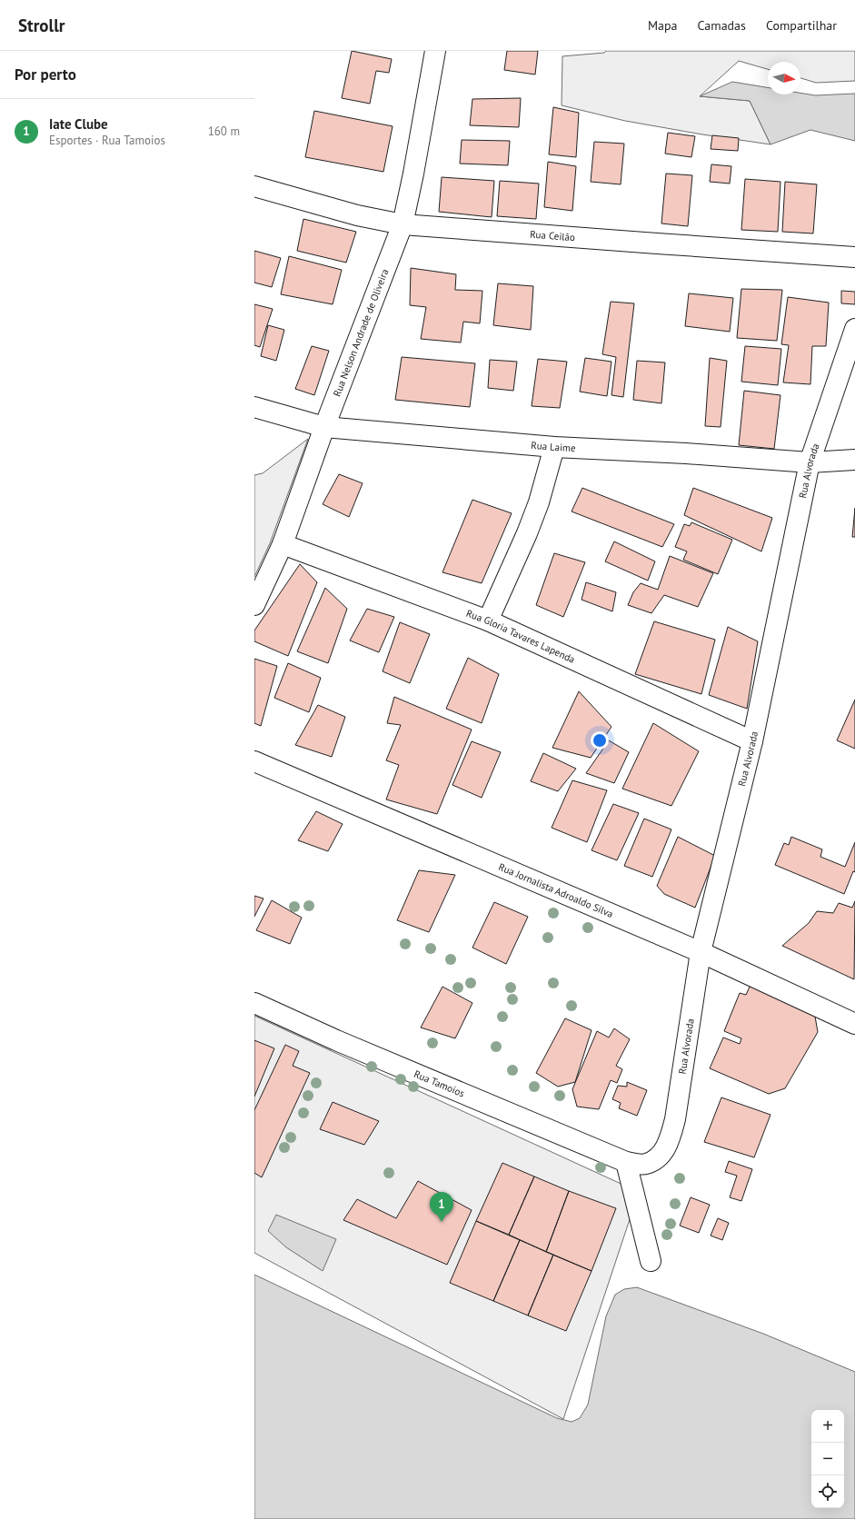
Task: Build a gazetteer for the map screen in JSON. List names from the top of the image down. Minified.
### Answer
{"streets":{"street":["Rua Ceilão","Rua Nelson Andrade de Oliveira","Rua Laime","Rua Alvorada","Rua Gloria Tavares Lapenda","Rua Jornalista Adroaldo Silva","Rua Tamoios"]},"crossings":[["Rua Ceilão","Rua Nelson Andrade de Oliveira"],["Rua Nelson Andrade de Oliveira","Rua Laime"],["Rua Nelson Andrade de Oliveira","Rua Gloria Tavares Lapenda"],["Rua Laime","Rua Alvorada"],["Rua Alvorada","Rua Gloria Tavares Lapenda"],["Rua Alvorada","Rua Jornalista Adroaldo Silva"],["Rua Alvorada","Rua Tamoios"]],"north":"right","page":{"header":"Strollr","nav":["Mapa","Camadas","Compartilhar"],"heading":"Por perto","list":[{"mark":"1","name":"Iate Clube","note":"Esportes · Rua Tamoios","value":"160 m"}],"pins":"1","map_buttons":["+","−"]}}
